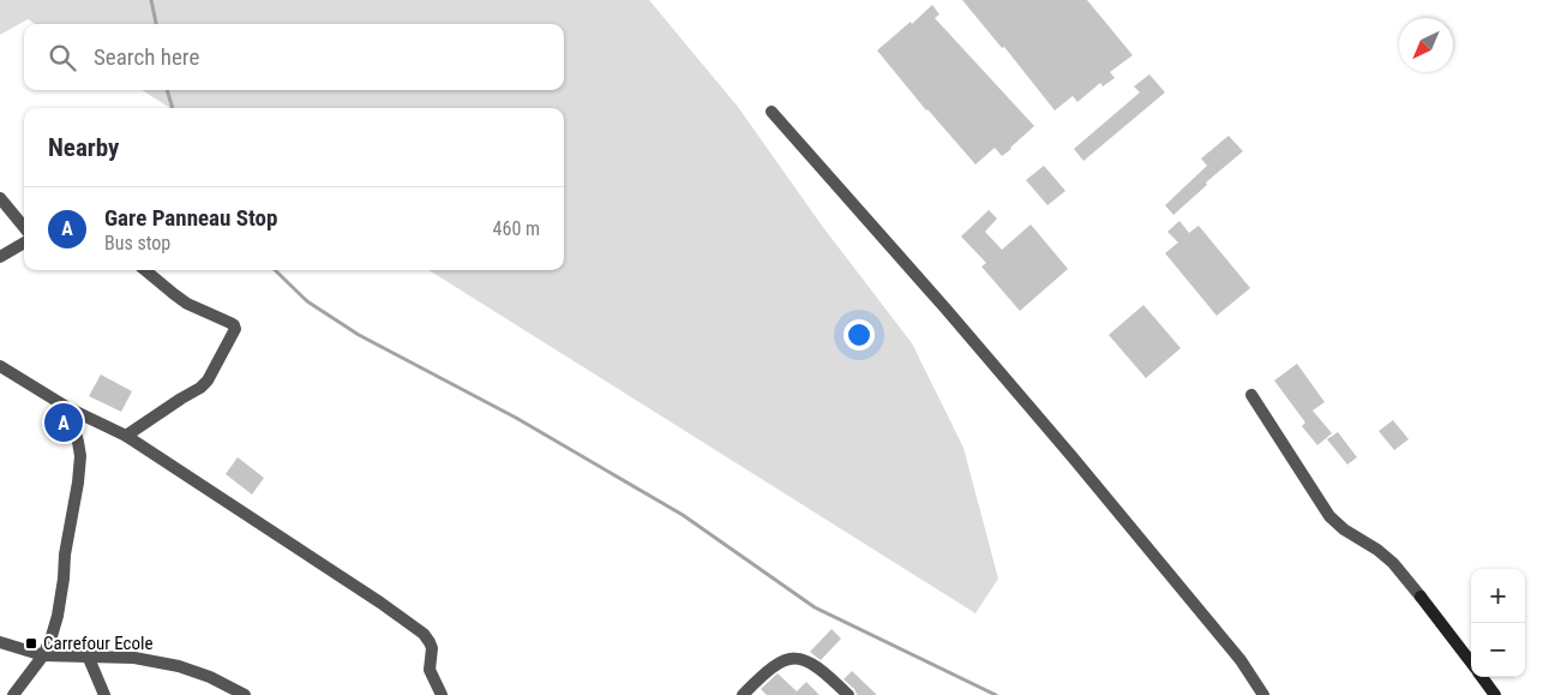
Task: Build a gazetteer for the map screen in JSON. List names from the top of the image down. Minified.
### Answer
{"places":{"transit":["Carrefour Ecole"]},"north":"bottom left","page":{"search":"Search here","heading":"Nearby","list":[{"mark":"A","name":"Gare Panneau Stop","note":"Bus stop","value":"460 m"}],"pins":"A","map_buttons":["+","−"]}}
